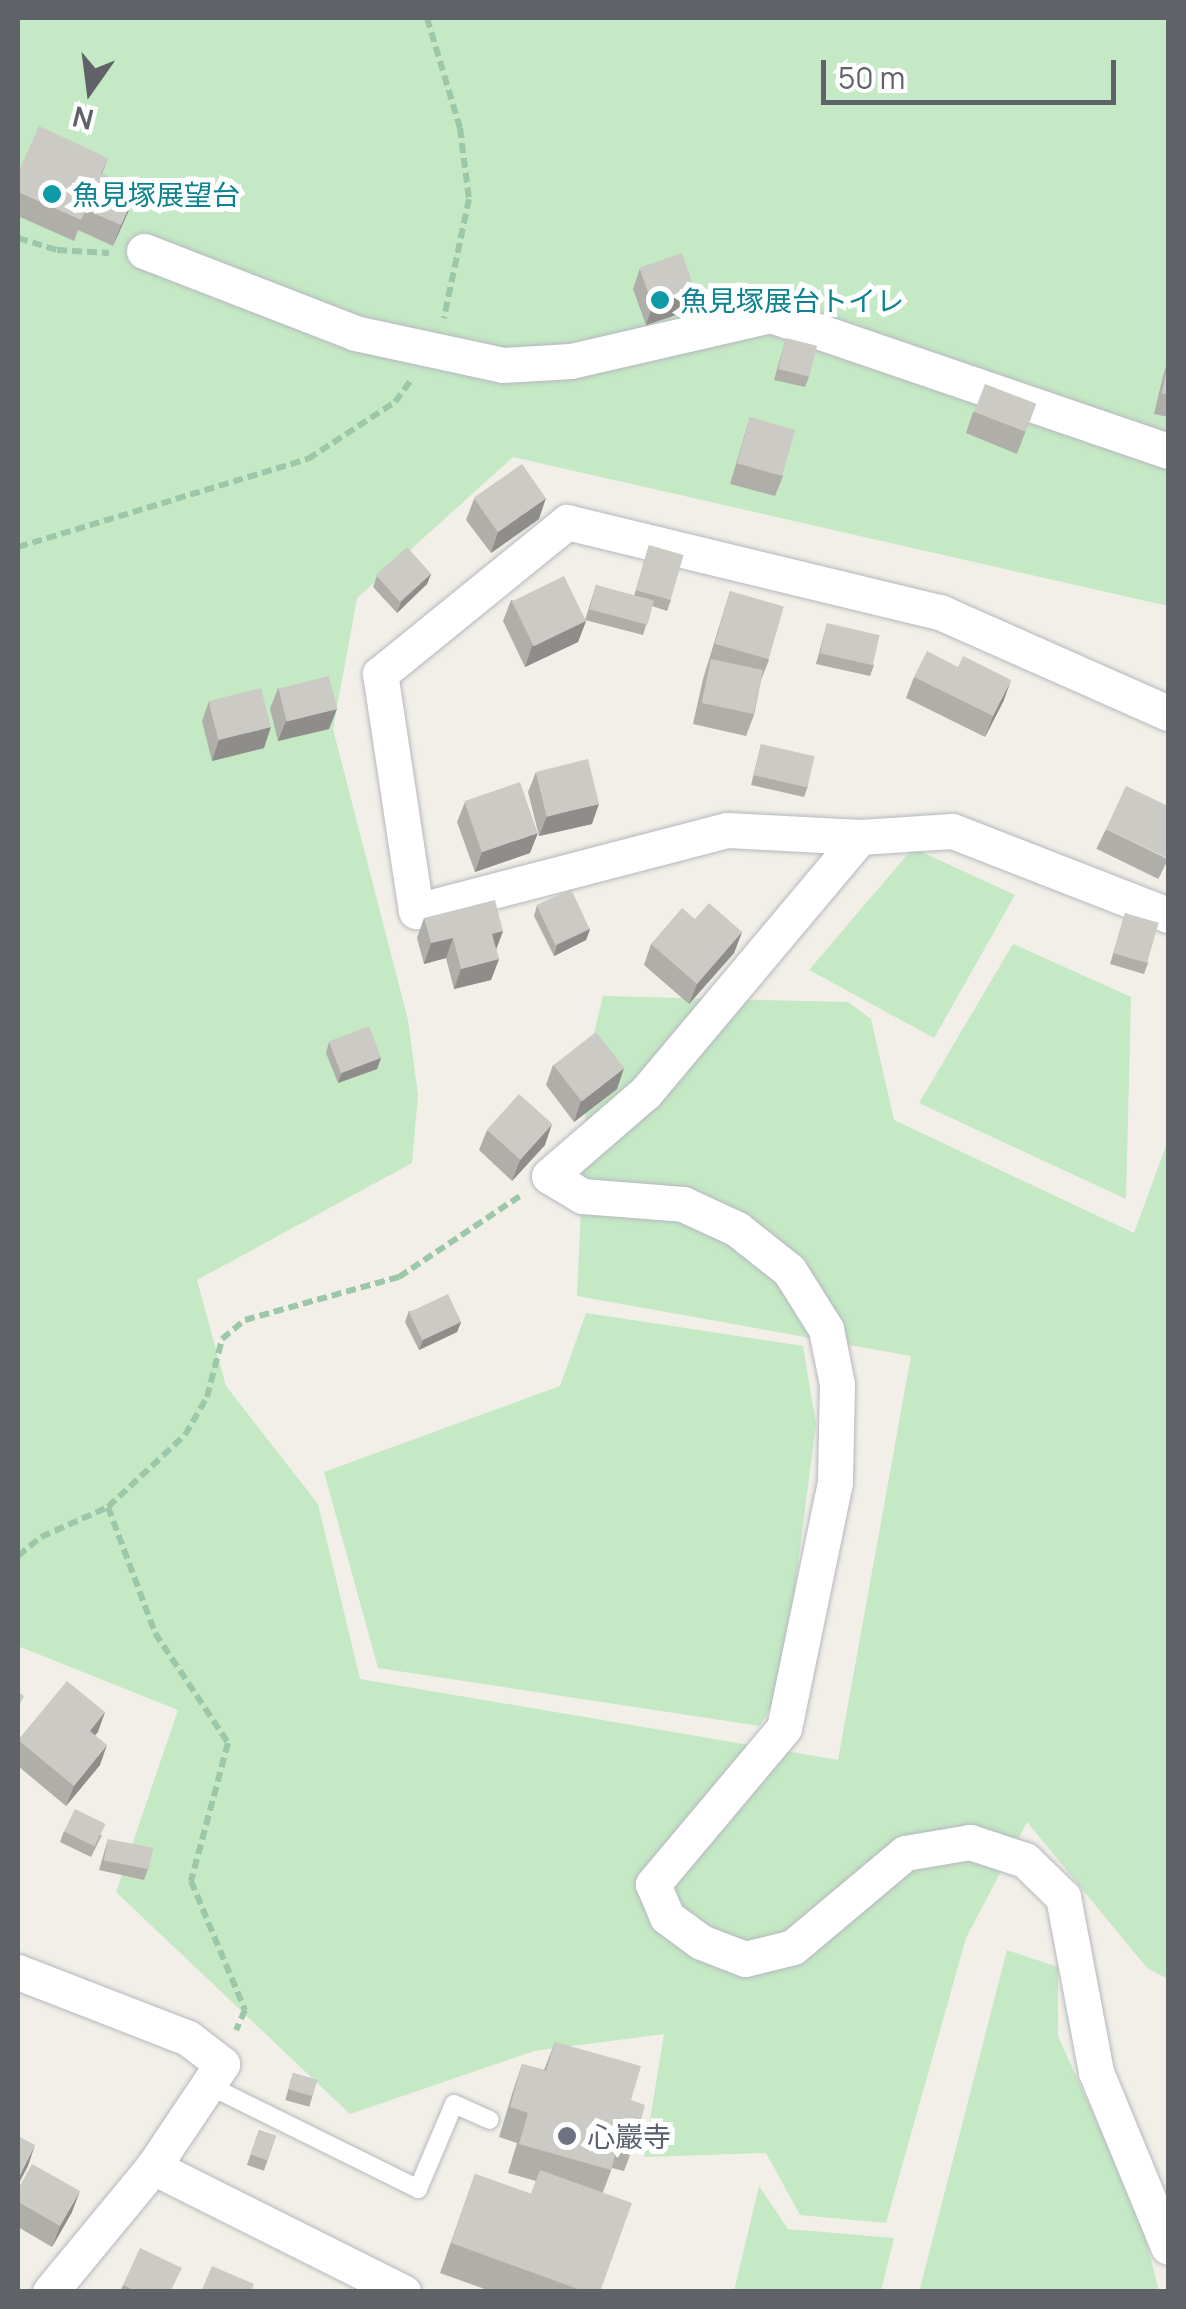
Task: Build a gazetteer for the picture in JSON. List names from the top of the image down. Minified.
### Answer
{"places":["魚見塚展望台","魚見塚展台トイレ","心巖寺"],"scale_bar":"50 m","north":"bottom"}
